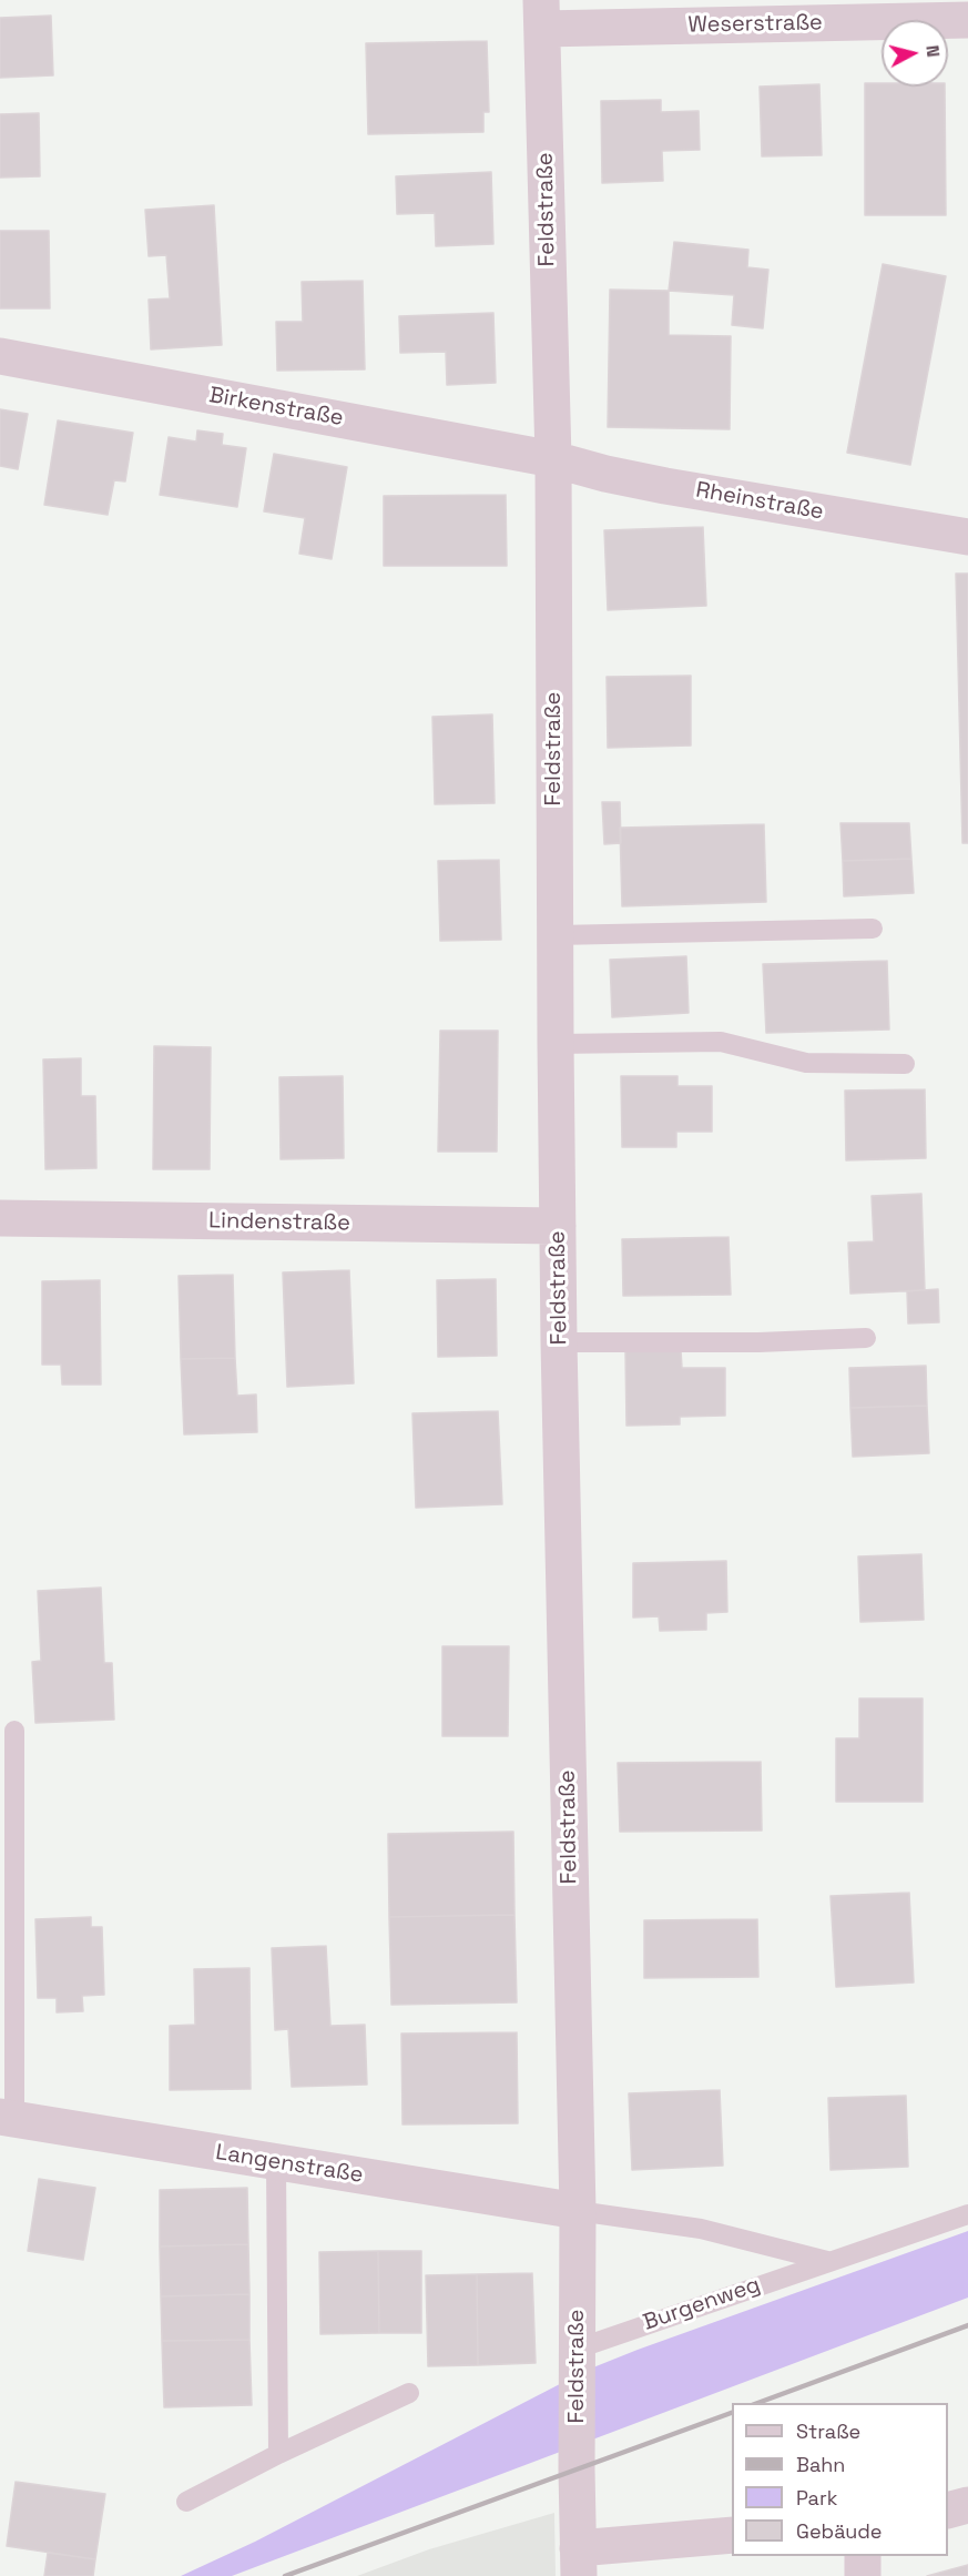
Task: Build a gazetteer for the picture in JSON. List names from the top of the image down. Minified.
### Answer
{"streets":{"street":["Weserstraße","Feldstraße","Birkenstraße","Rheinstraße","Lindenstraße","Langenstraße"],"lane":["Burgenweg"]},"crossings":[["Weserstraße","Feldstraße"],["Feldstraße","Birkenstraße"],["Feldstraße","Rheinstraße"],["Feldstraße","Lindenstraße"],["Feldstraße","Langenstraße"],["Feldstraße","Burgenweg"],["Birkenstraße","Rheinstraße"],["Langenstraße","Burgenweg"]],"legend":["Straße","Bahn","Park","Gebäude"],"north":"right"}
